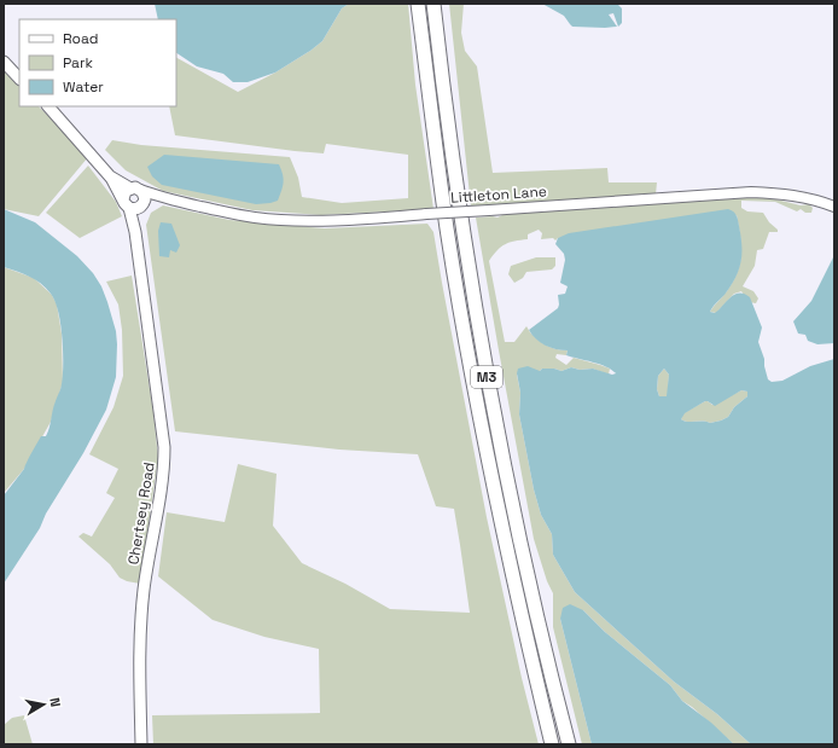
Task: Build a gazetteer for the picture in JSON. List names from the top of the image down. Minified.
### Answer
{"streets":{"highway":["M3"],"main road":["Chertsey Road"],"street":["Littleton Lane"]},"legend":["Road","Park","Water"],"north":"right"}
